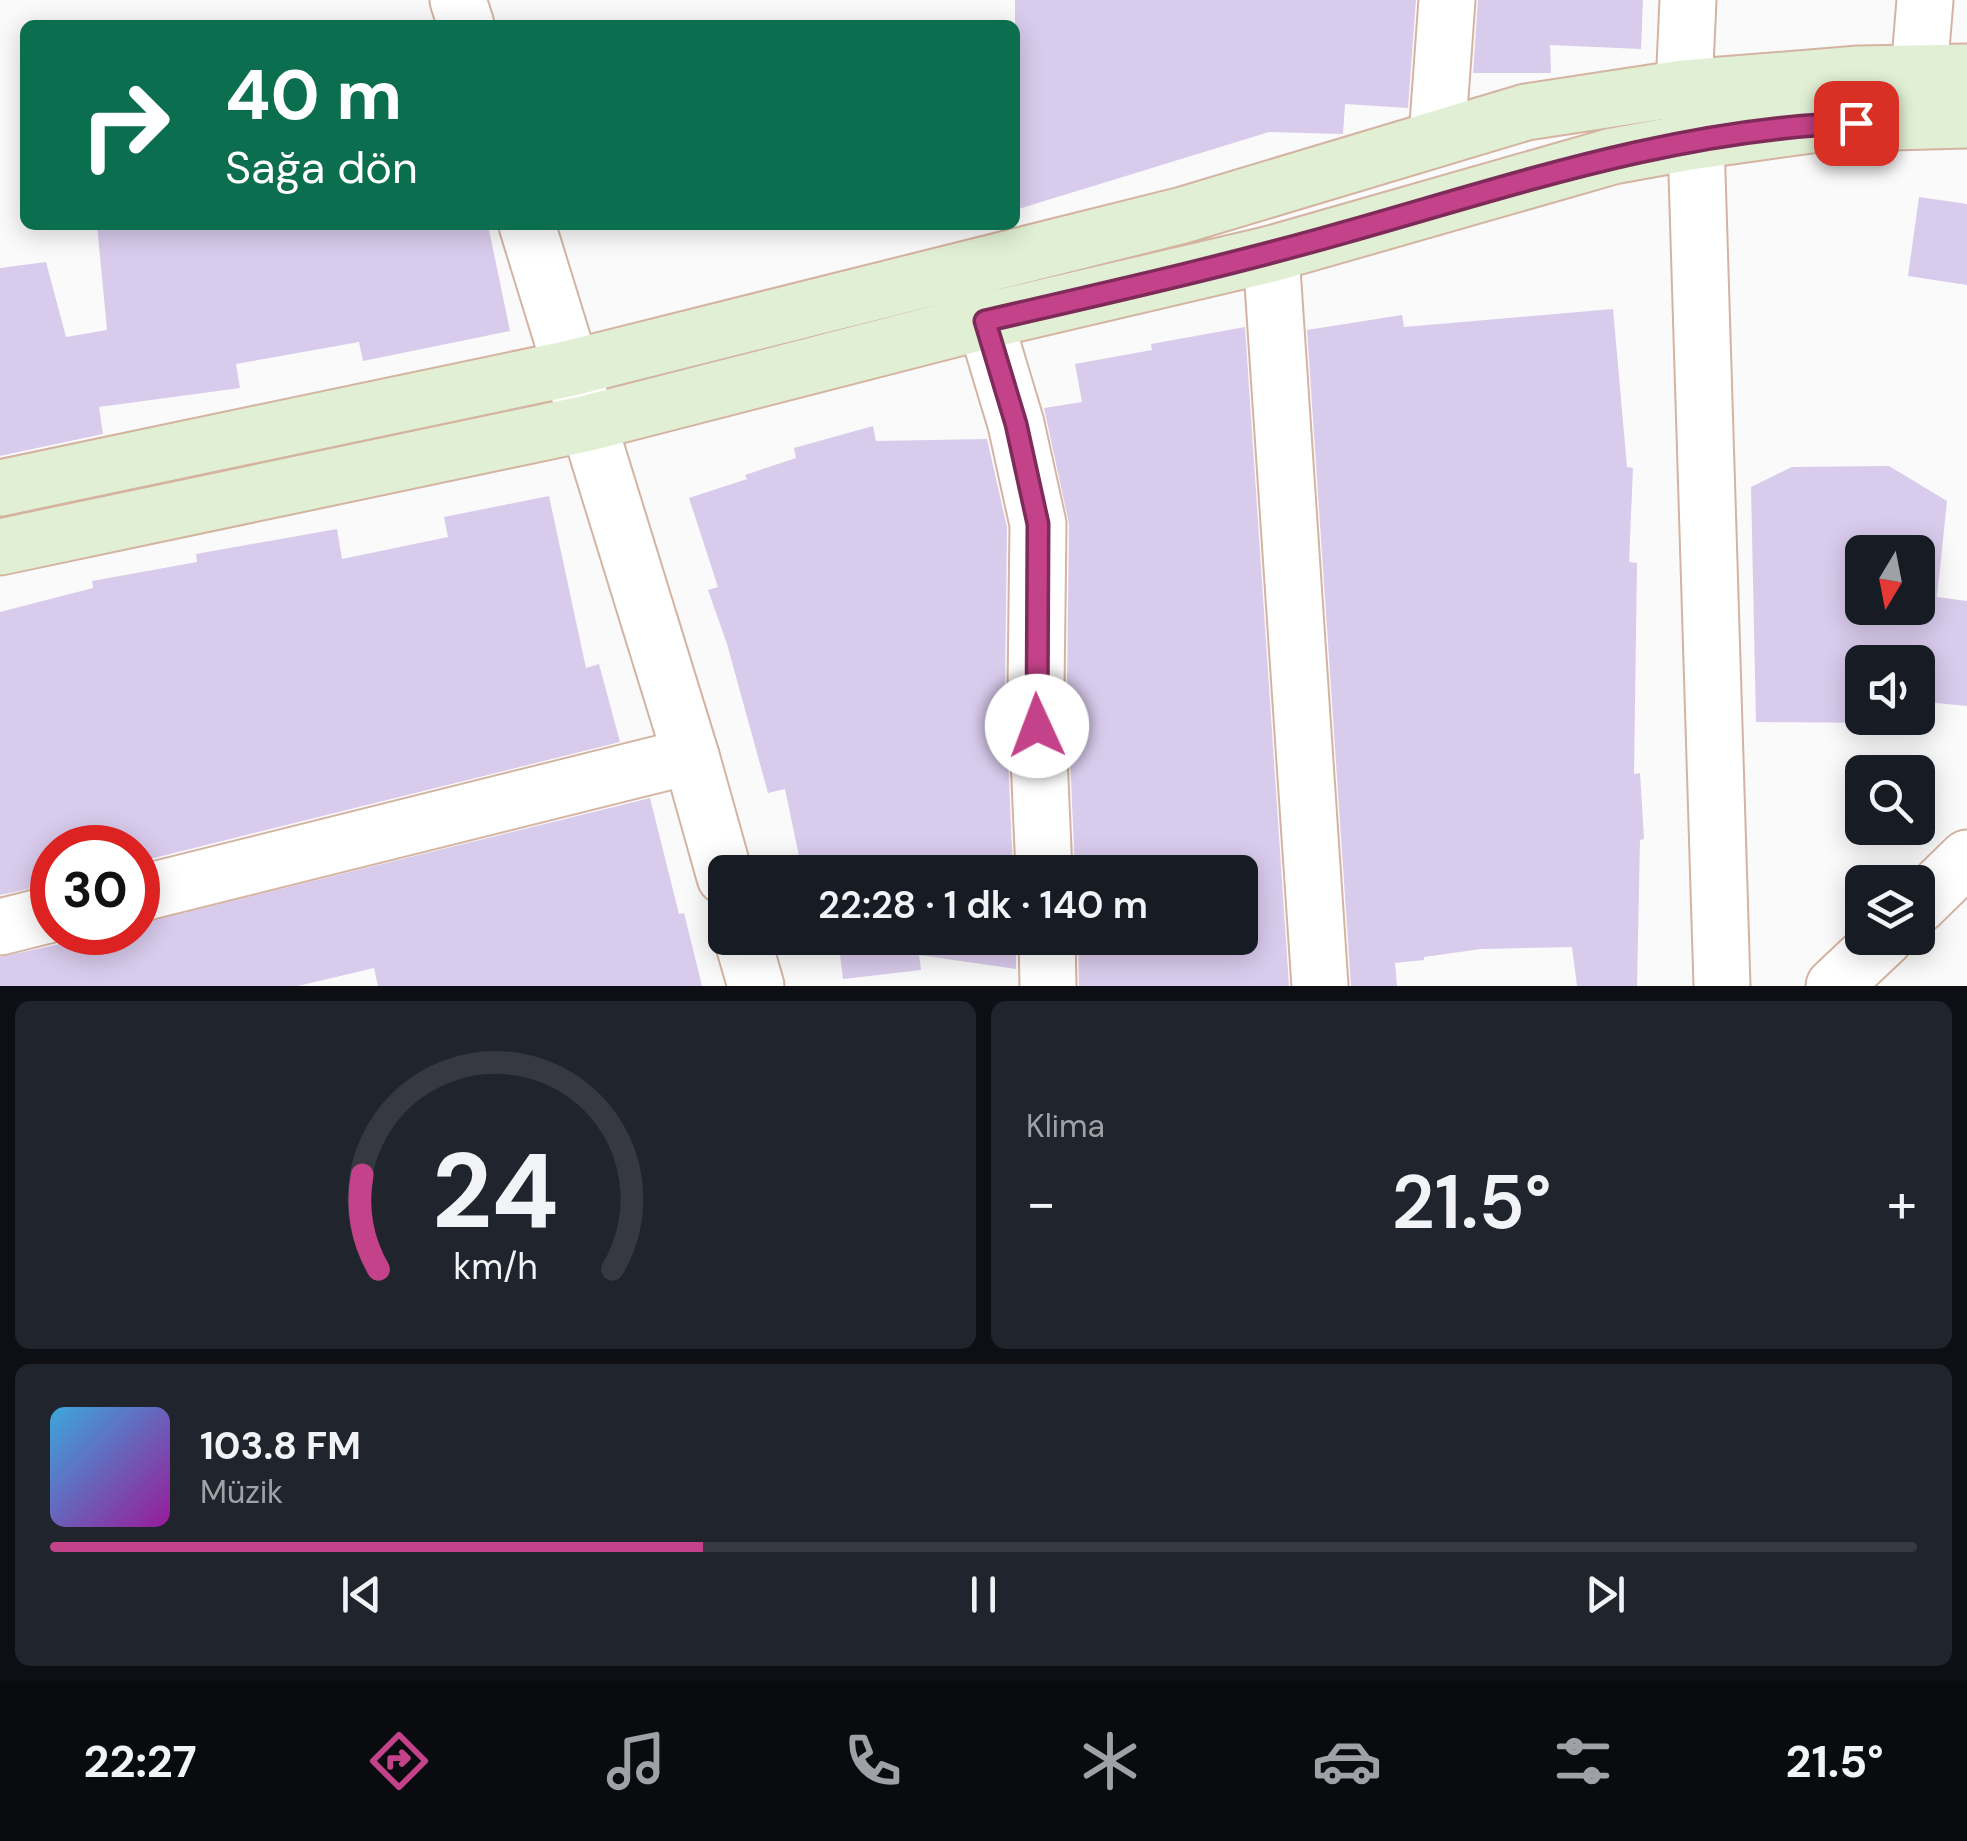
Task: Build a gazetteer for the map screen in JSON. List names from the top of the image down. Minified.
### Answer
{"north":"bottom","page":{"turn":["40 m","Sağa dön"],"limit":"30","trip":"22:28 · 1 dk · 140 m","tile":"Klima","heat":["−","21.5°","+"],"song":["103.8 FM","Müzik"],"tabs":["22:27","21.5°"],"gauge":["24","km/h"]}}
